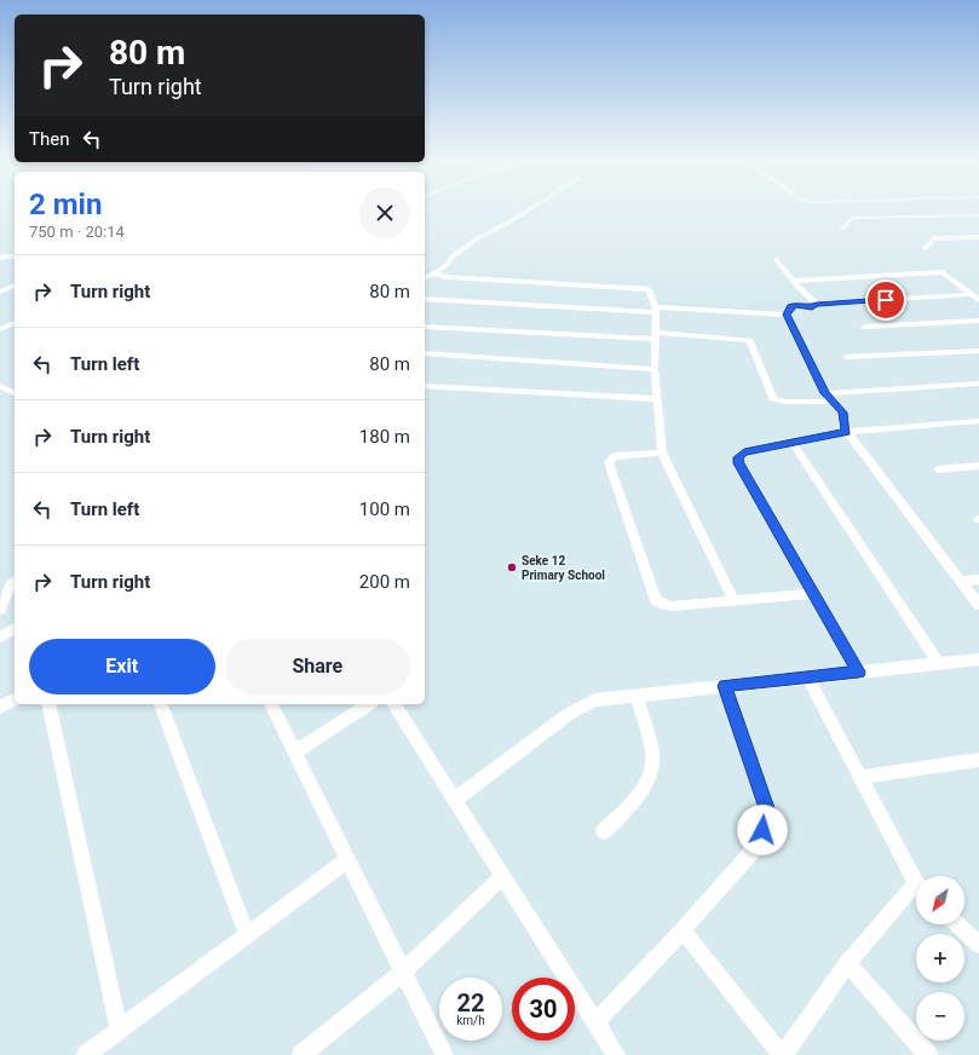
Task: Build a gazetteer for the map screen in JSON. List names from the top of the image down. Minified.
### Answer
{"places":["Seke 12 Primary School"],"north":"bottom left","page":{"turn":["80 m","Turn right"],"then":"Then","heading":["2 min","750 m · 20:14"],"list":[{"name":"Turn right","value":"80 m"},{"name":"Turn left","value":"80 m"},{"name":"Turn right","value":"180 m"},{"name":"Turn left","value":"100 m"},{"name":"Turn right","value":"200 m"}],"buttons":["Exit","Share"],"map_buttons":["+","−"],"speed":"22 km/h","limit":"30"}}
